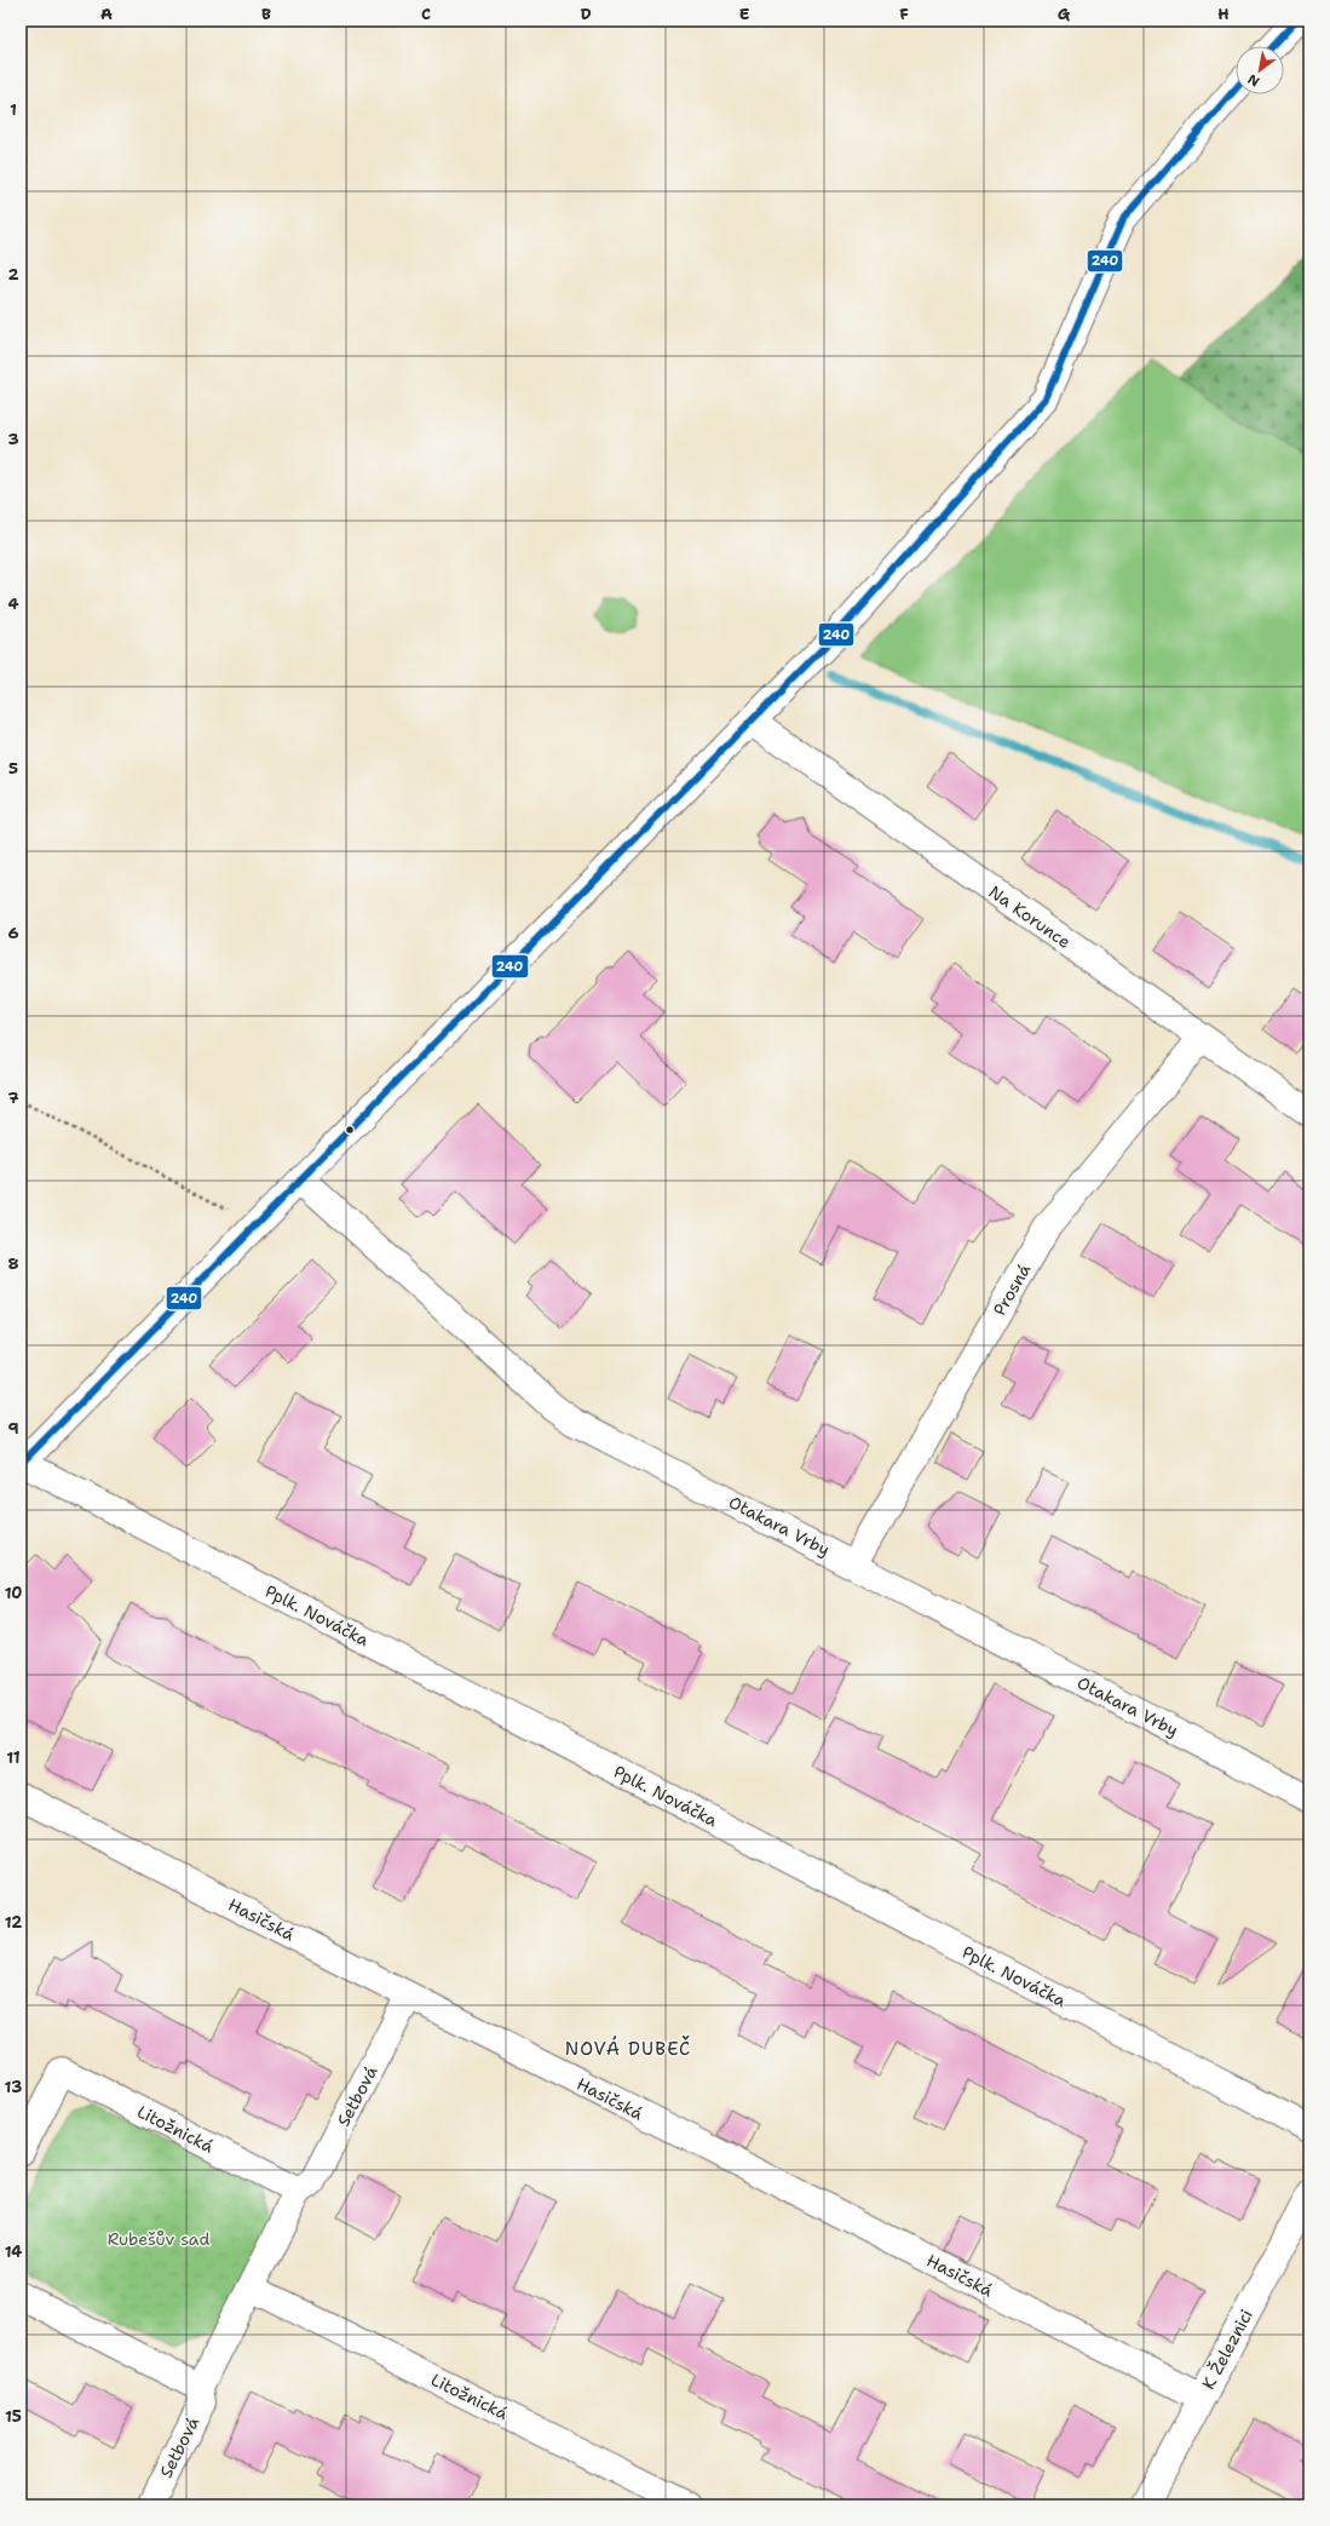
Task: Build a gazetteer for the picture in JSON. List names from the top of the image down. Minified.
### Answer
{"streets":{"street":["Na Korunce","Prosná","Otakara Vrby","Pplk. Nováčka","Hasičská","Setbová","Litožnická","K Železnici"]},"crossings":[["Na Korunce","Prosná"],["Prosná","Otakara Vrby"],["Hasičská","Setbová"],["Hasičská","K Železnici"],["Setbová","Litožnická"]],"districts":["NOVÁ DUBEČ"],"parks":["Rubešův sad"],"lines":["transit line 240"],"north":"bottom left","grid":{"columns":["A","B","C","D","E","F","G","H"],"rows":["1","2","3","4","5","6","7","8","9","10","11","12","13","14","15"]}}
